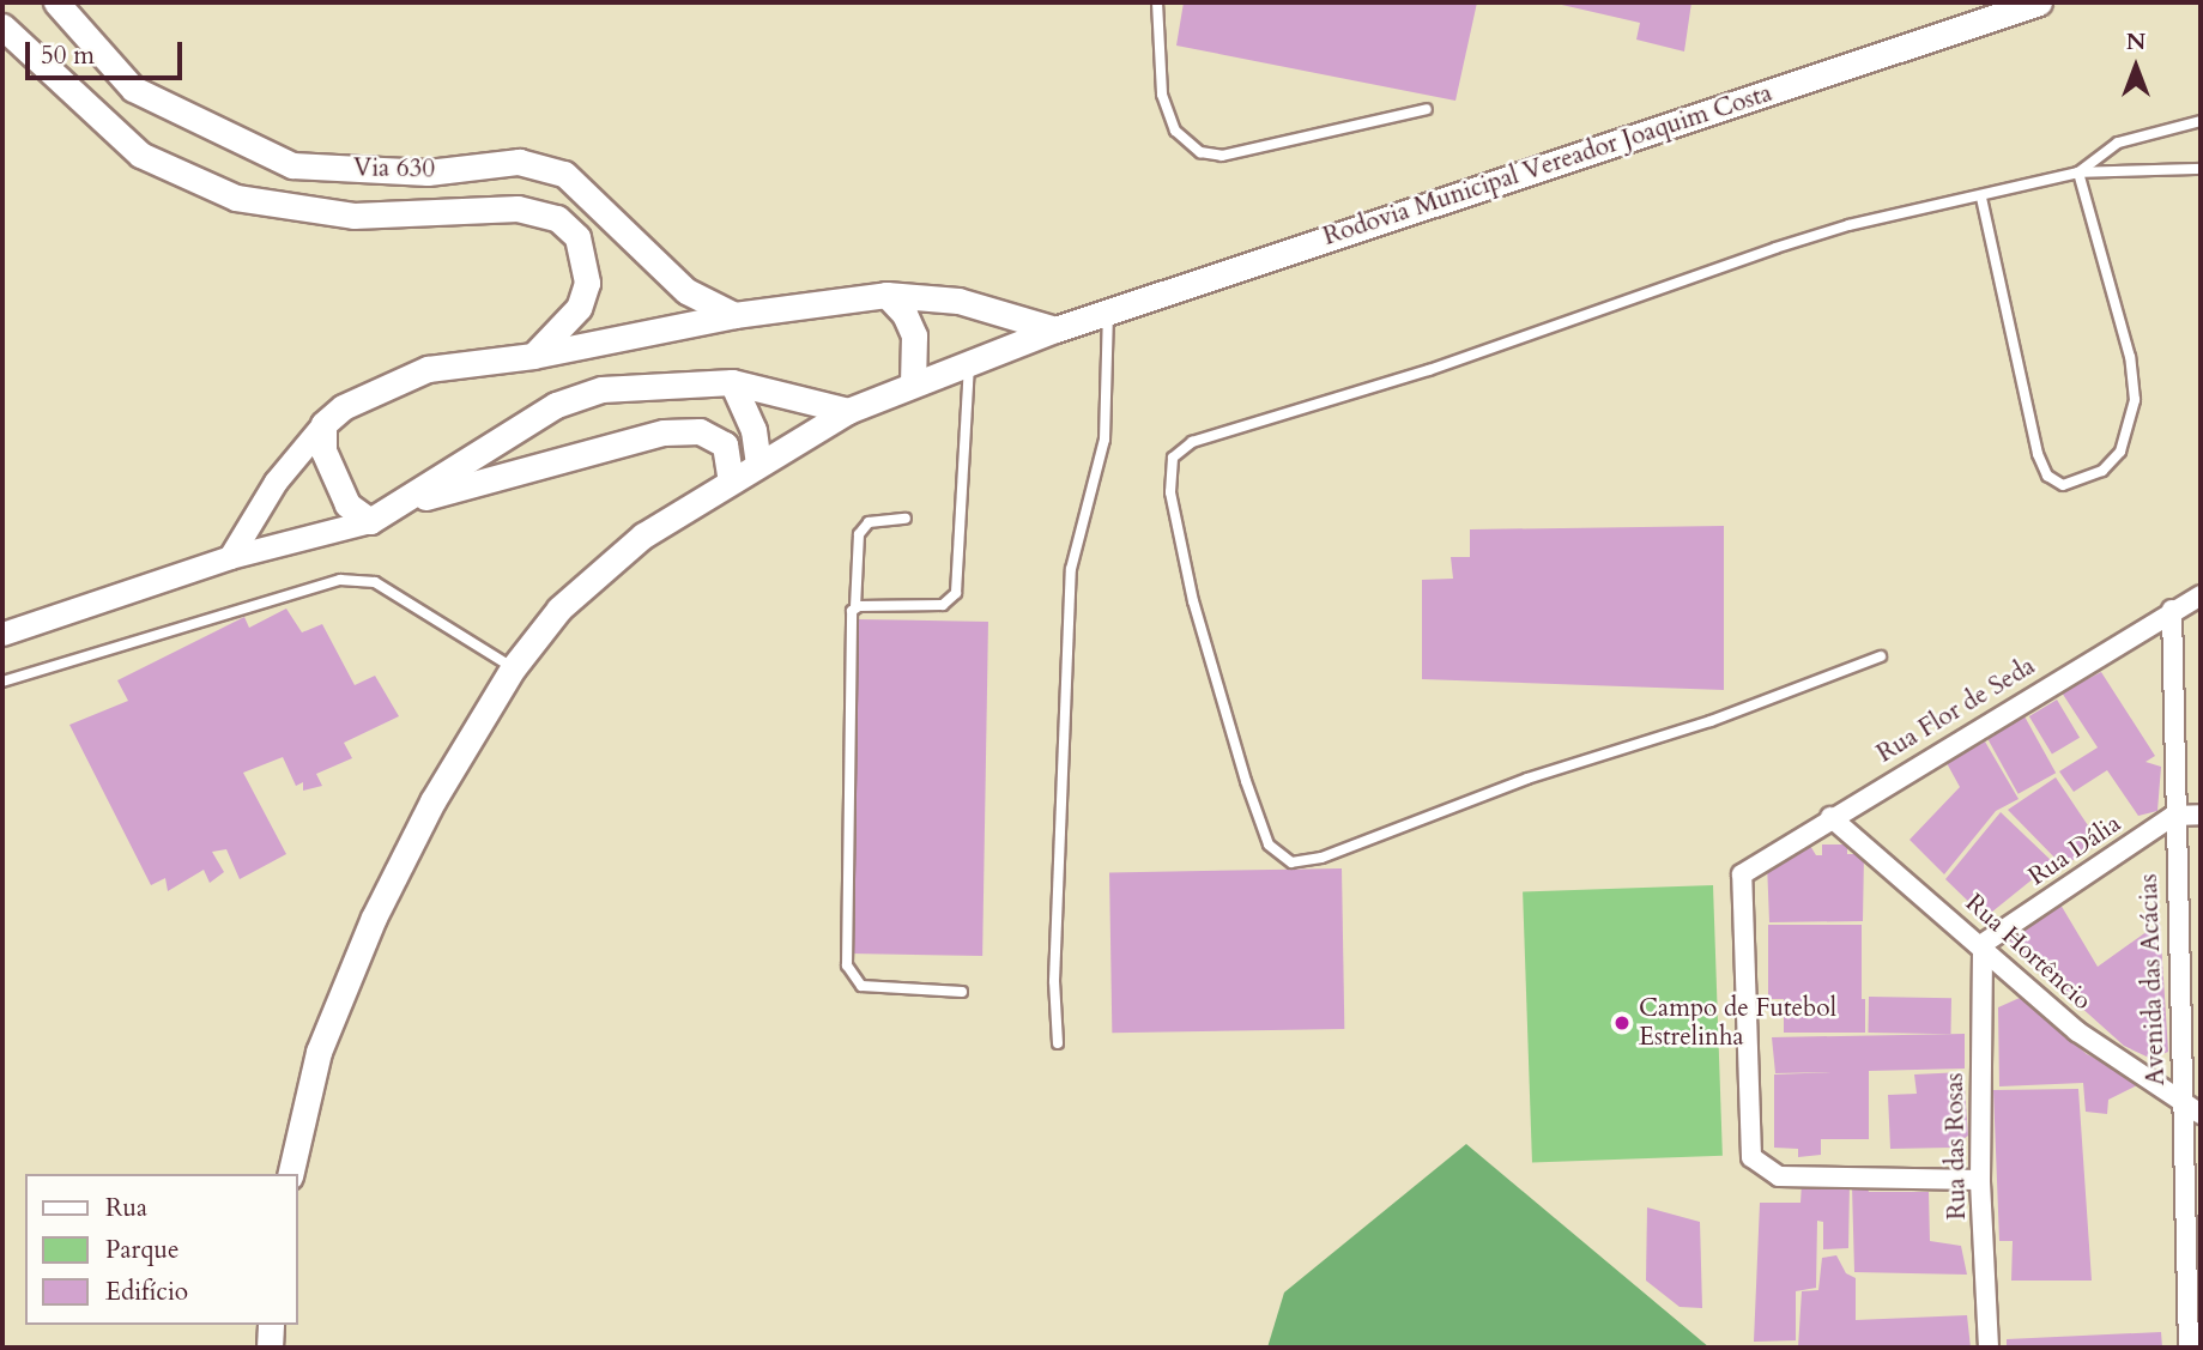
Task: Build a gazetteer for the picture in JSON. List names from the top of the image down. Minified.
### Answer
{"streets":{"main road":["Rodovia Municipal Vereador Joaquim Costa","Via 630"],"street":["Rua Flor de Seda","Rua Dália","Rua Hortêncio","Avenida das Acácias","Rua das Rosas"]},"crossings":[["Rua Flor de Seda","Rua Hortêncio"],["Rua Flor de Seda","Avenida das Acácias"],["Rua Flor de Seda","Rua das Rosas"],["Rua Dália","Rua Hortêncio"],["Rua Dália","Avenida das Acácias"],["Rua Dália","Rua das Rosas"],["Rua Hortêncio","Avenida das Acácias"],["Rua Hortêncio","Rua das Rosas"]],"places":["Campo de Futebol Estrelinha"],"legend":["Rua","Parque","Edifício"],"scale_bar":"50 m","north":"top"}
